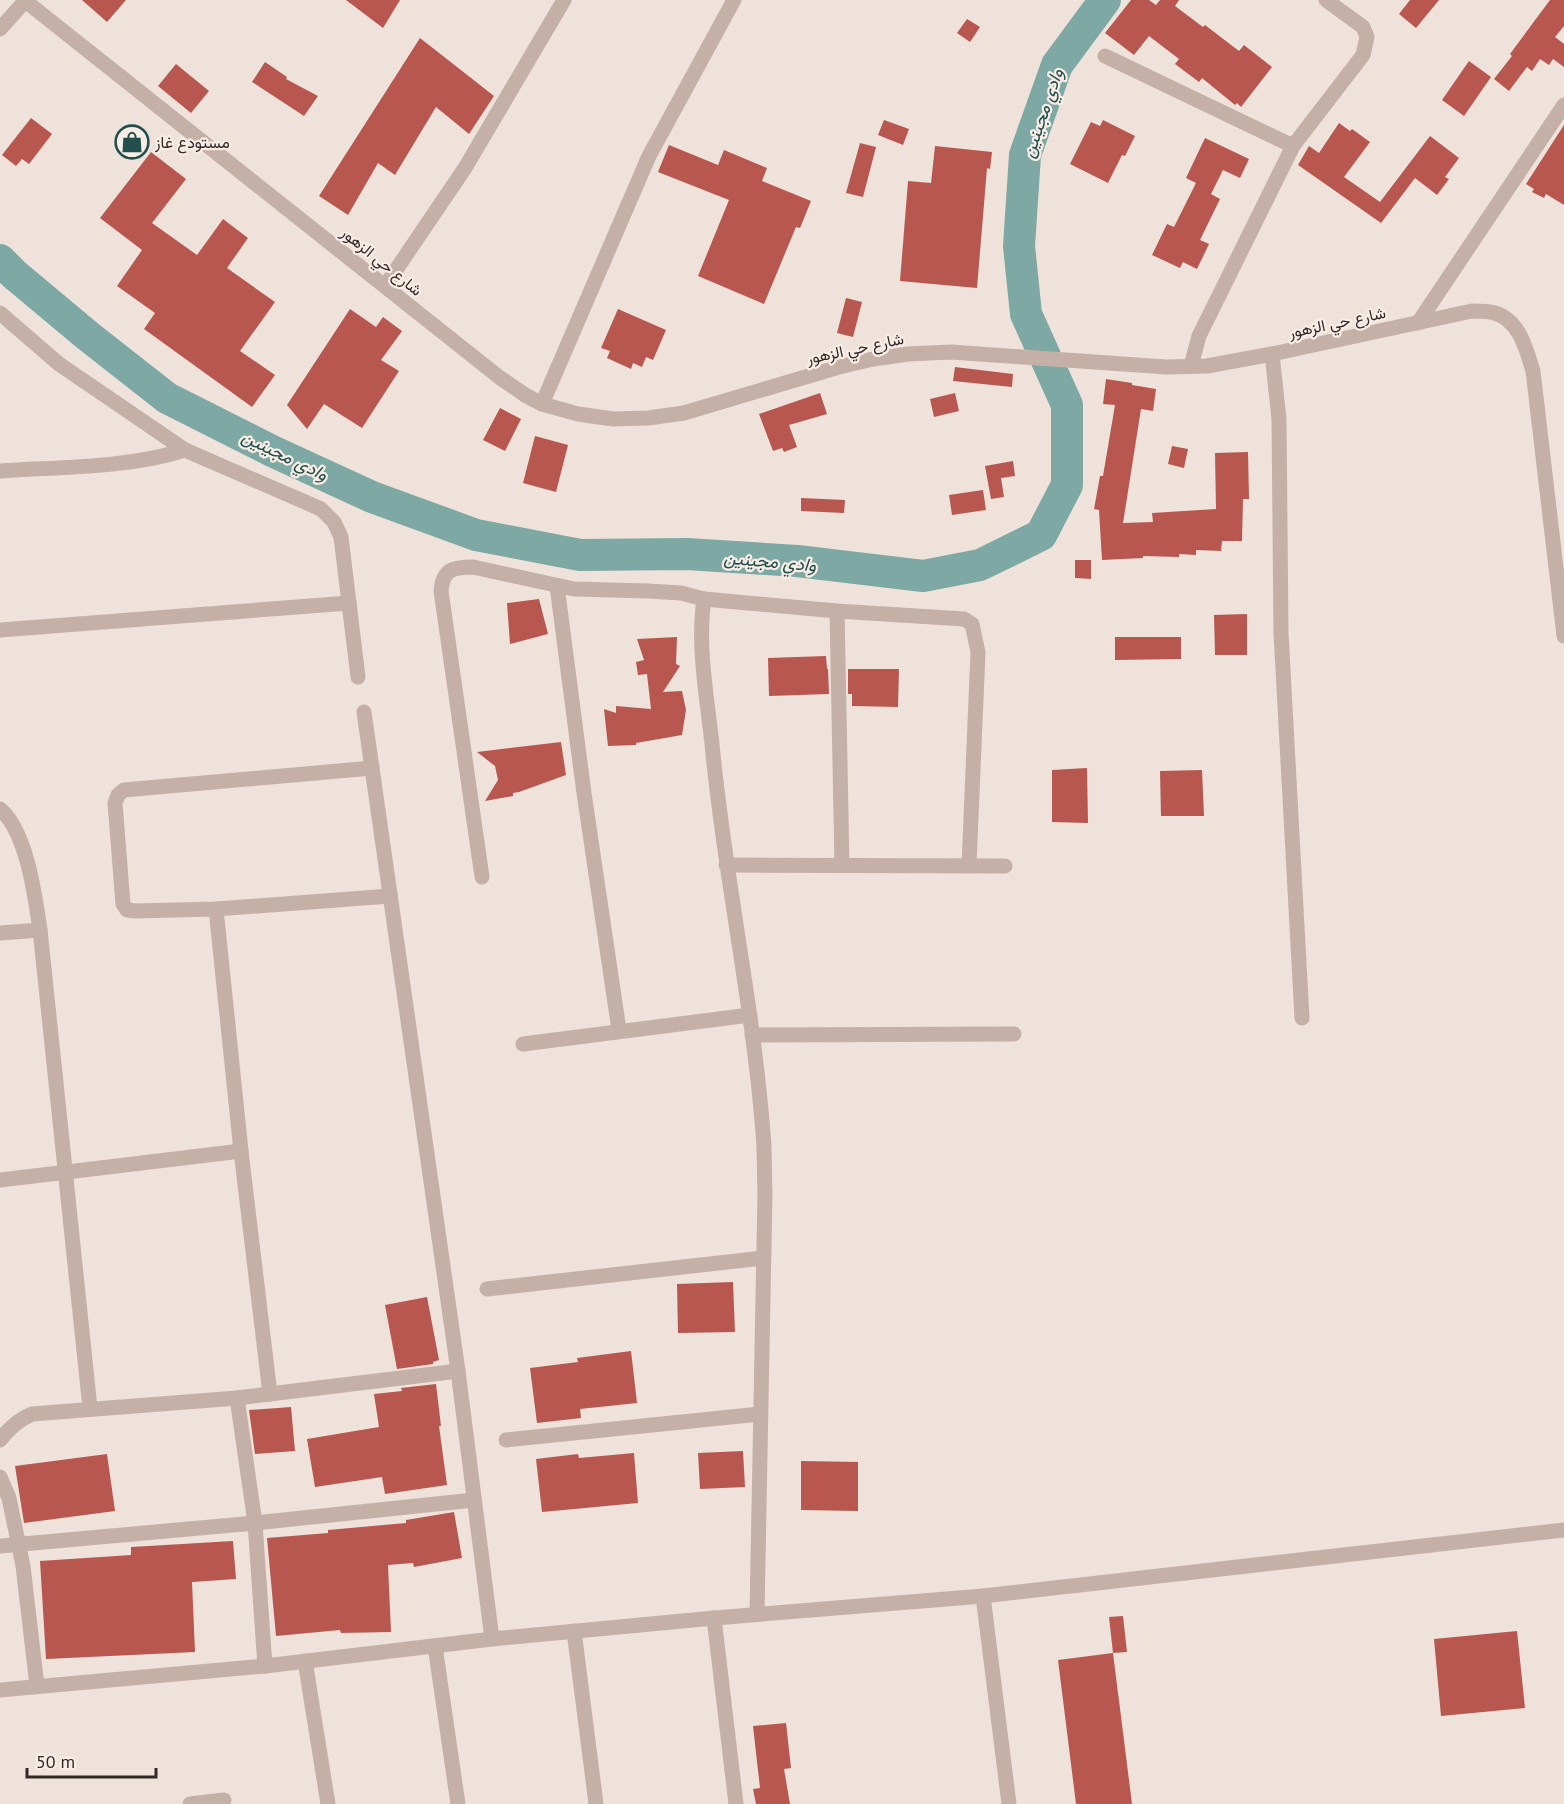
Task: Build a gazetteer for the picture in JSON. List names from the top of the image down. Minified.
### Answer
{"streets":{"street":["شارع حي الزهور"]},"water":["وادي مجينين"],"places":{"shop":["مستودع غاز"]},"scale_bar":"50 m"}
